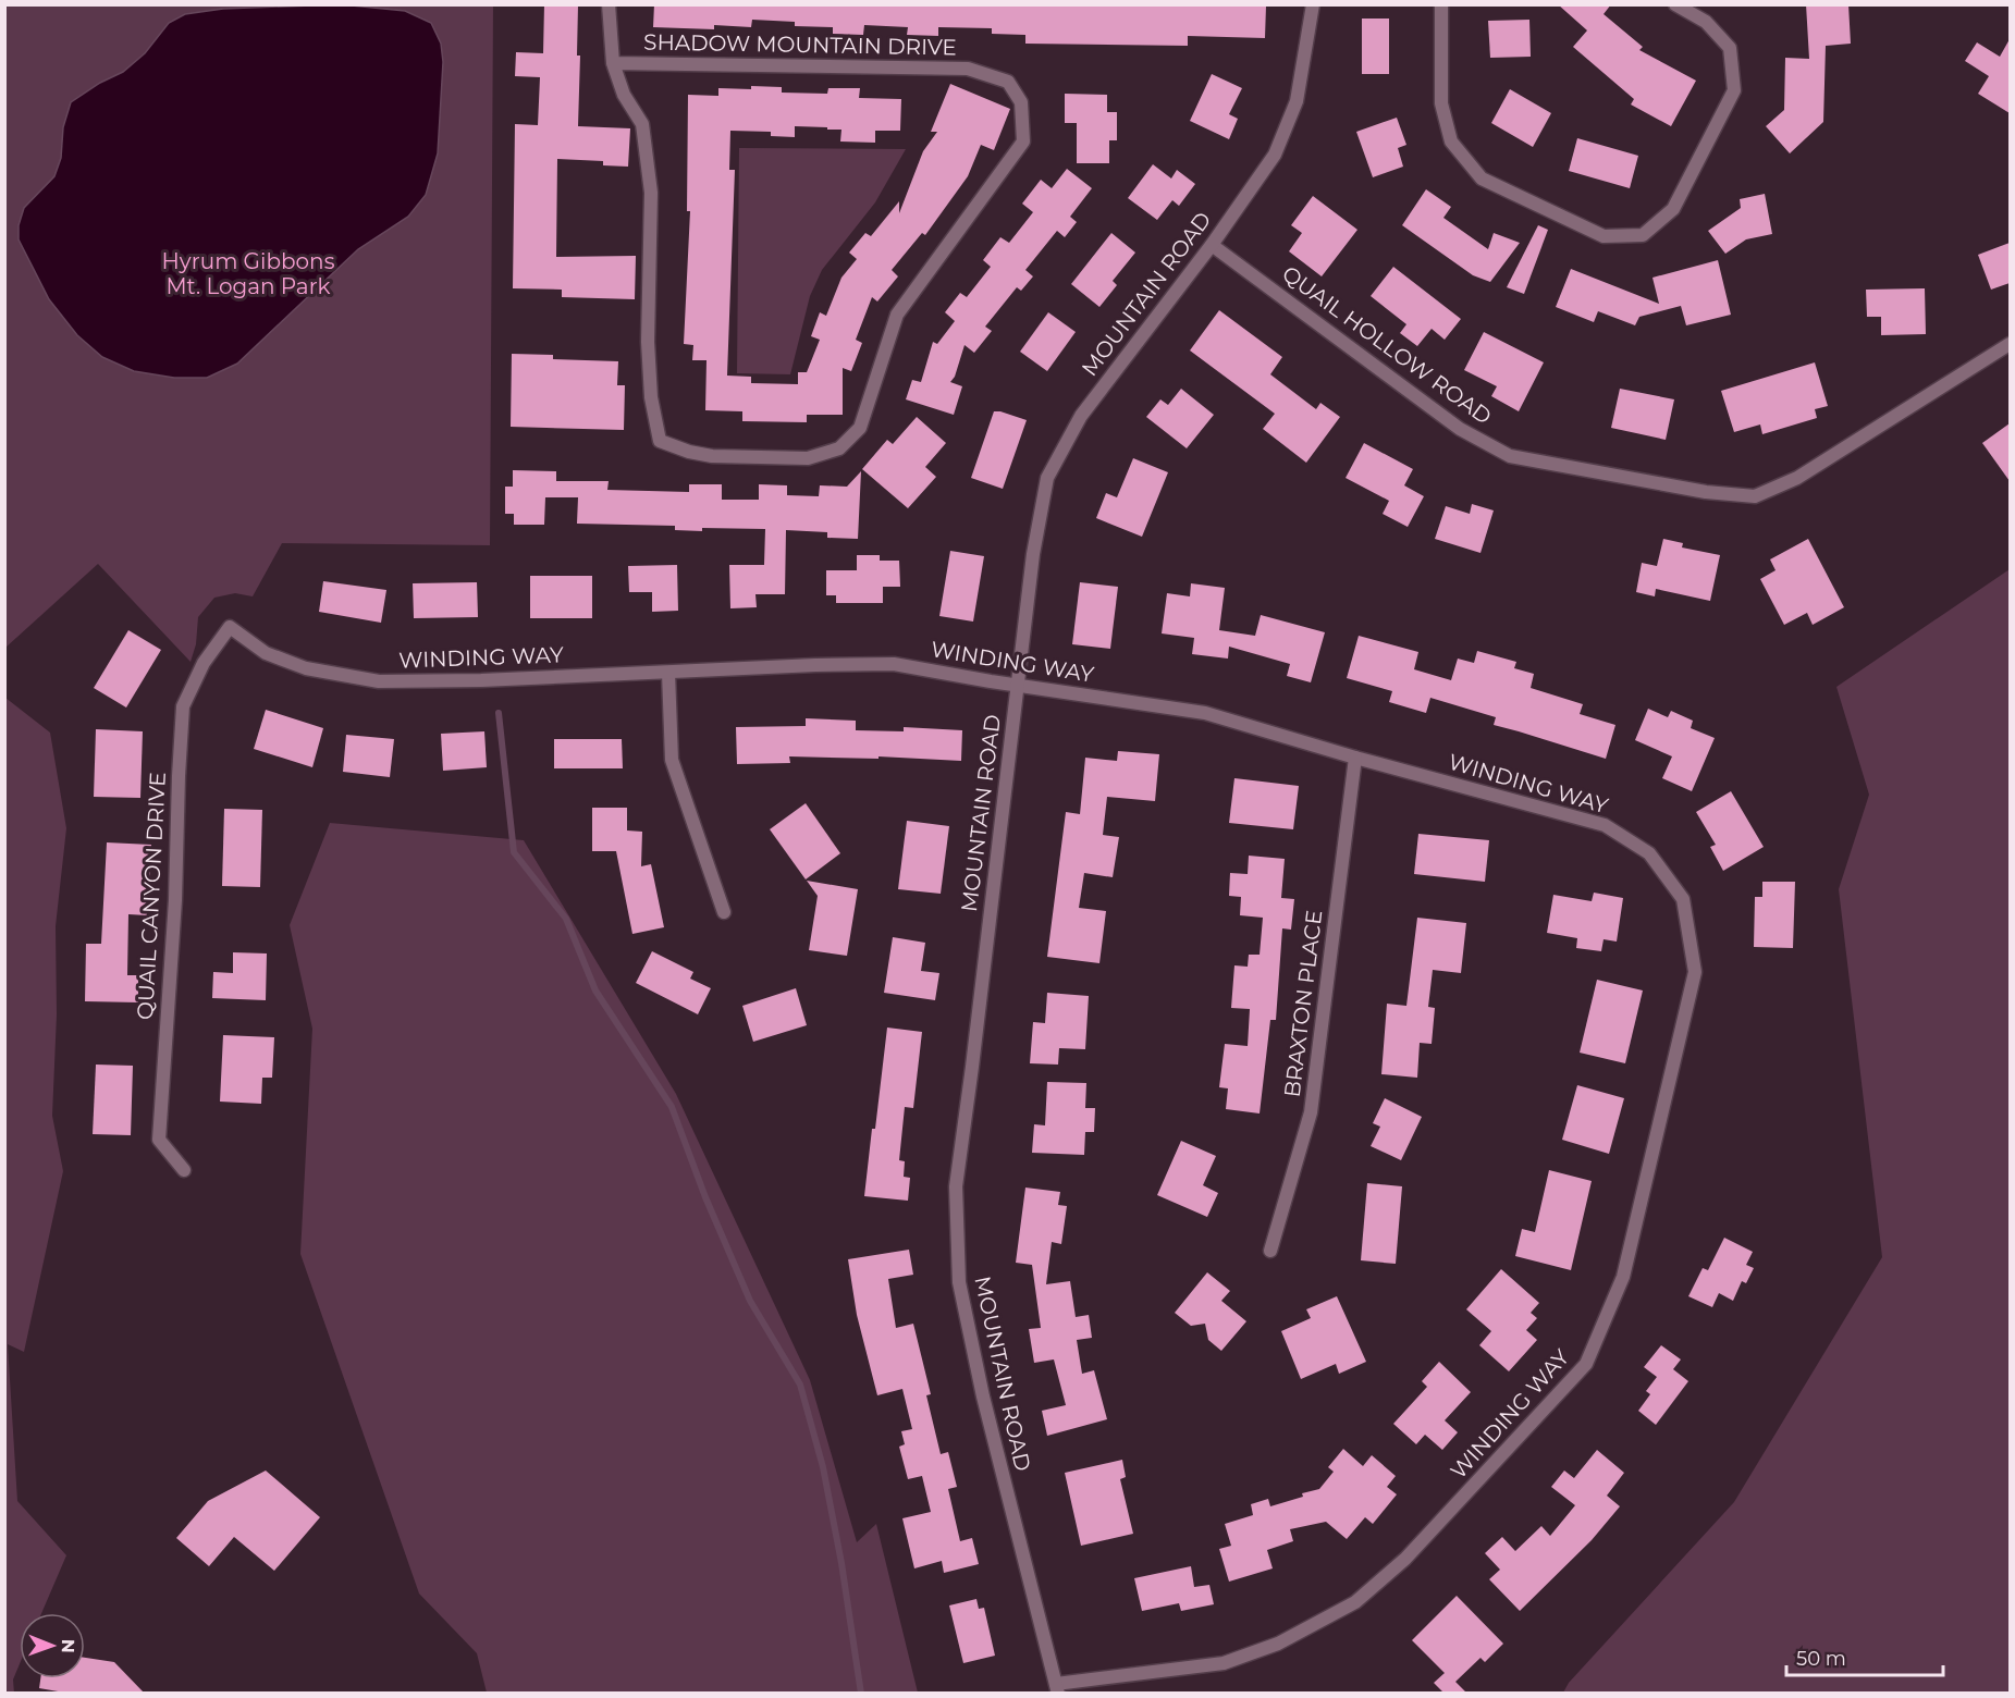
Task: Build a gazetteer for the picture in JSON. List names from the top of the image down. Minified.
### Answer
{"streets":{"street":["SHADOW MOUNTAIN DRIVE","MOUNTAIN ROAD","QUAIL HOLLOW ROAD","WINDING WAY","QUAIL CANYON DRIVE","BRAXTON PLACE"]},"crossings":[["MOUNTAIN ROAD","QUAIL HOLLOW ROAD"],["MOUNTAIN ROAD","WINDING WAY"],["WINDING WAY","QUAIL CANYON DRIVE"],["WINDING WAY","BRAXTON PLACE"]],"parks":["Hyrum Gibbons Mt. Logan Park"],"scale_bar":"50 m","north":"right"}
